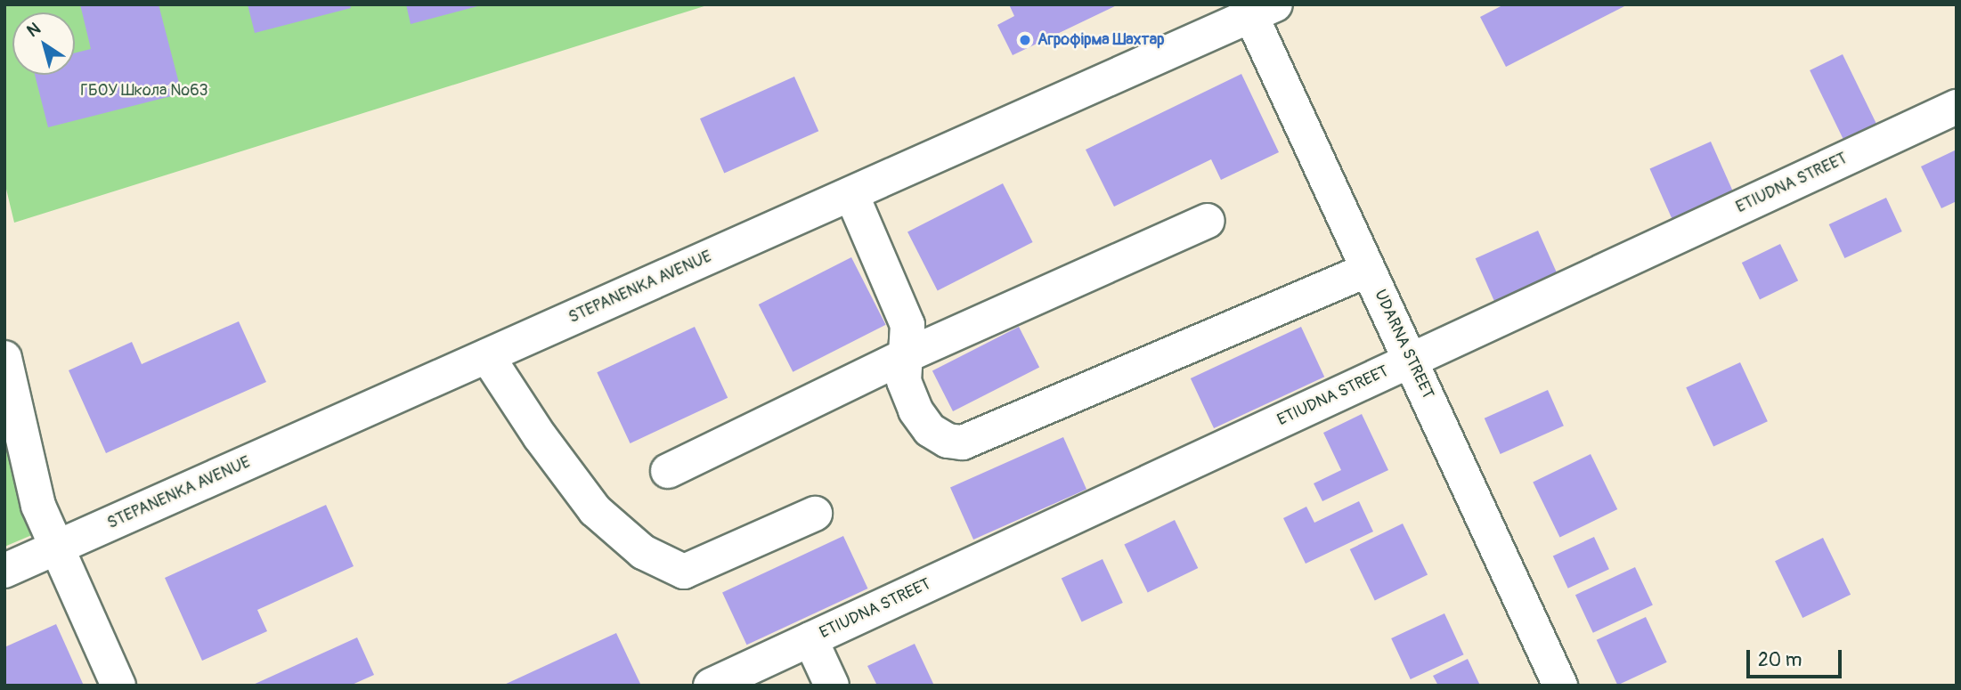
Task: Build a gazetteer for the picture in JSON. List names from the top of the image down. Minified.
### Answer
{"streets":{"street":["ETIUDNA STREET","STEPANENKA AVENUE","UDARNA STREET"]},"crossings":[["ETIUDNA STREET","UDARNA STREET"],["STEPANENKA AVENUE","UDARNA STREET"]],"parks":["ГБОУ Школа №63"],"places":["Агрофірма Шахтар"],"scale_bar":"20 m","north":"top left"}
